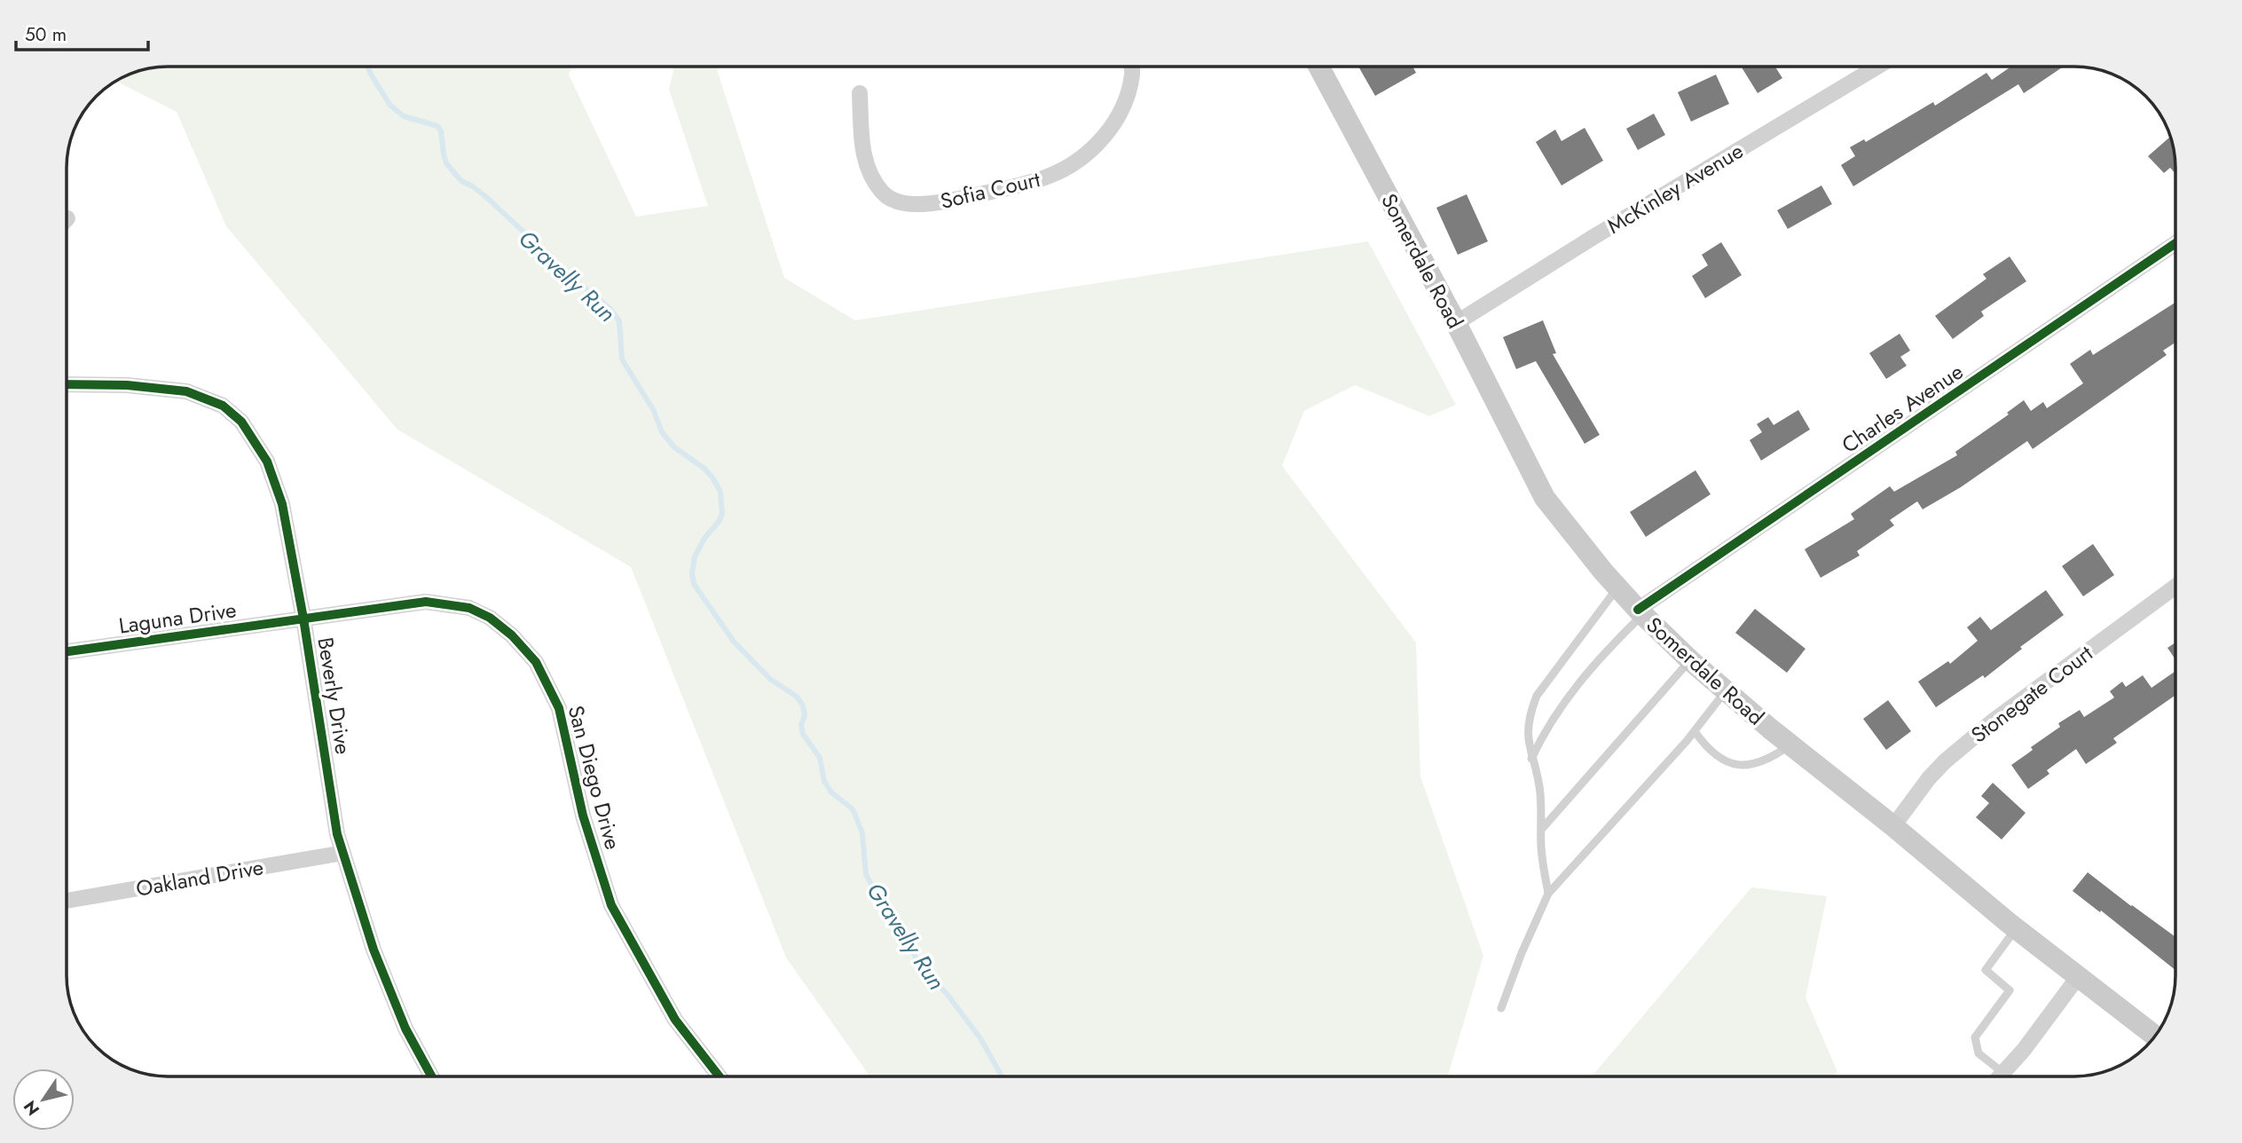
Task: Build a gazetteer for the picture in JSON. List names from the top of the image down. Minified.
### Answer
{"streets":{"main road":["Somerdale Road"],"street":["McKinley Avenue","Sofia Court","Charles Avenue","Laguna Drive","Stonegate Court","Beverly Drive","San Diego Drive","Oakland Drive"]},"crossings":[["McKinley Avenue","Somerdale Road"],["Somerdale Road","Charles Avenue"],["Somerdale Road","Stonegate Court"],["Laguna Drive","Beverly Drive"],["Laguna Drive","San Diego Drive"],["Beverly Drive","San Diego Drive"],["Beverly Drive","Oakland Drive"]],"water":["Gravelly Run"],"scale_bar":"50 m","north":"bottom left"}
